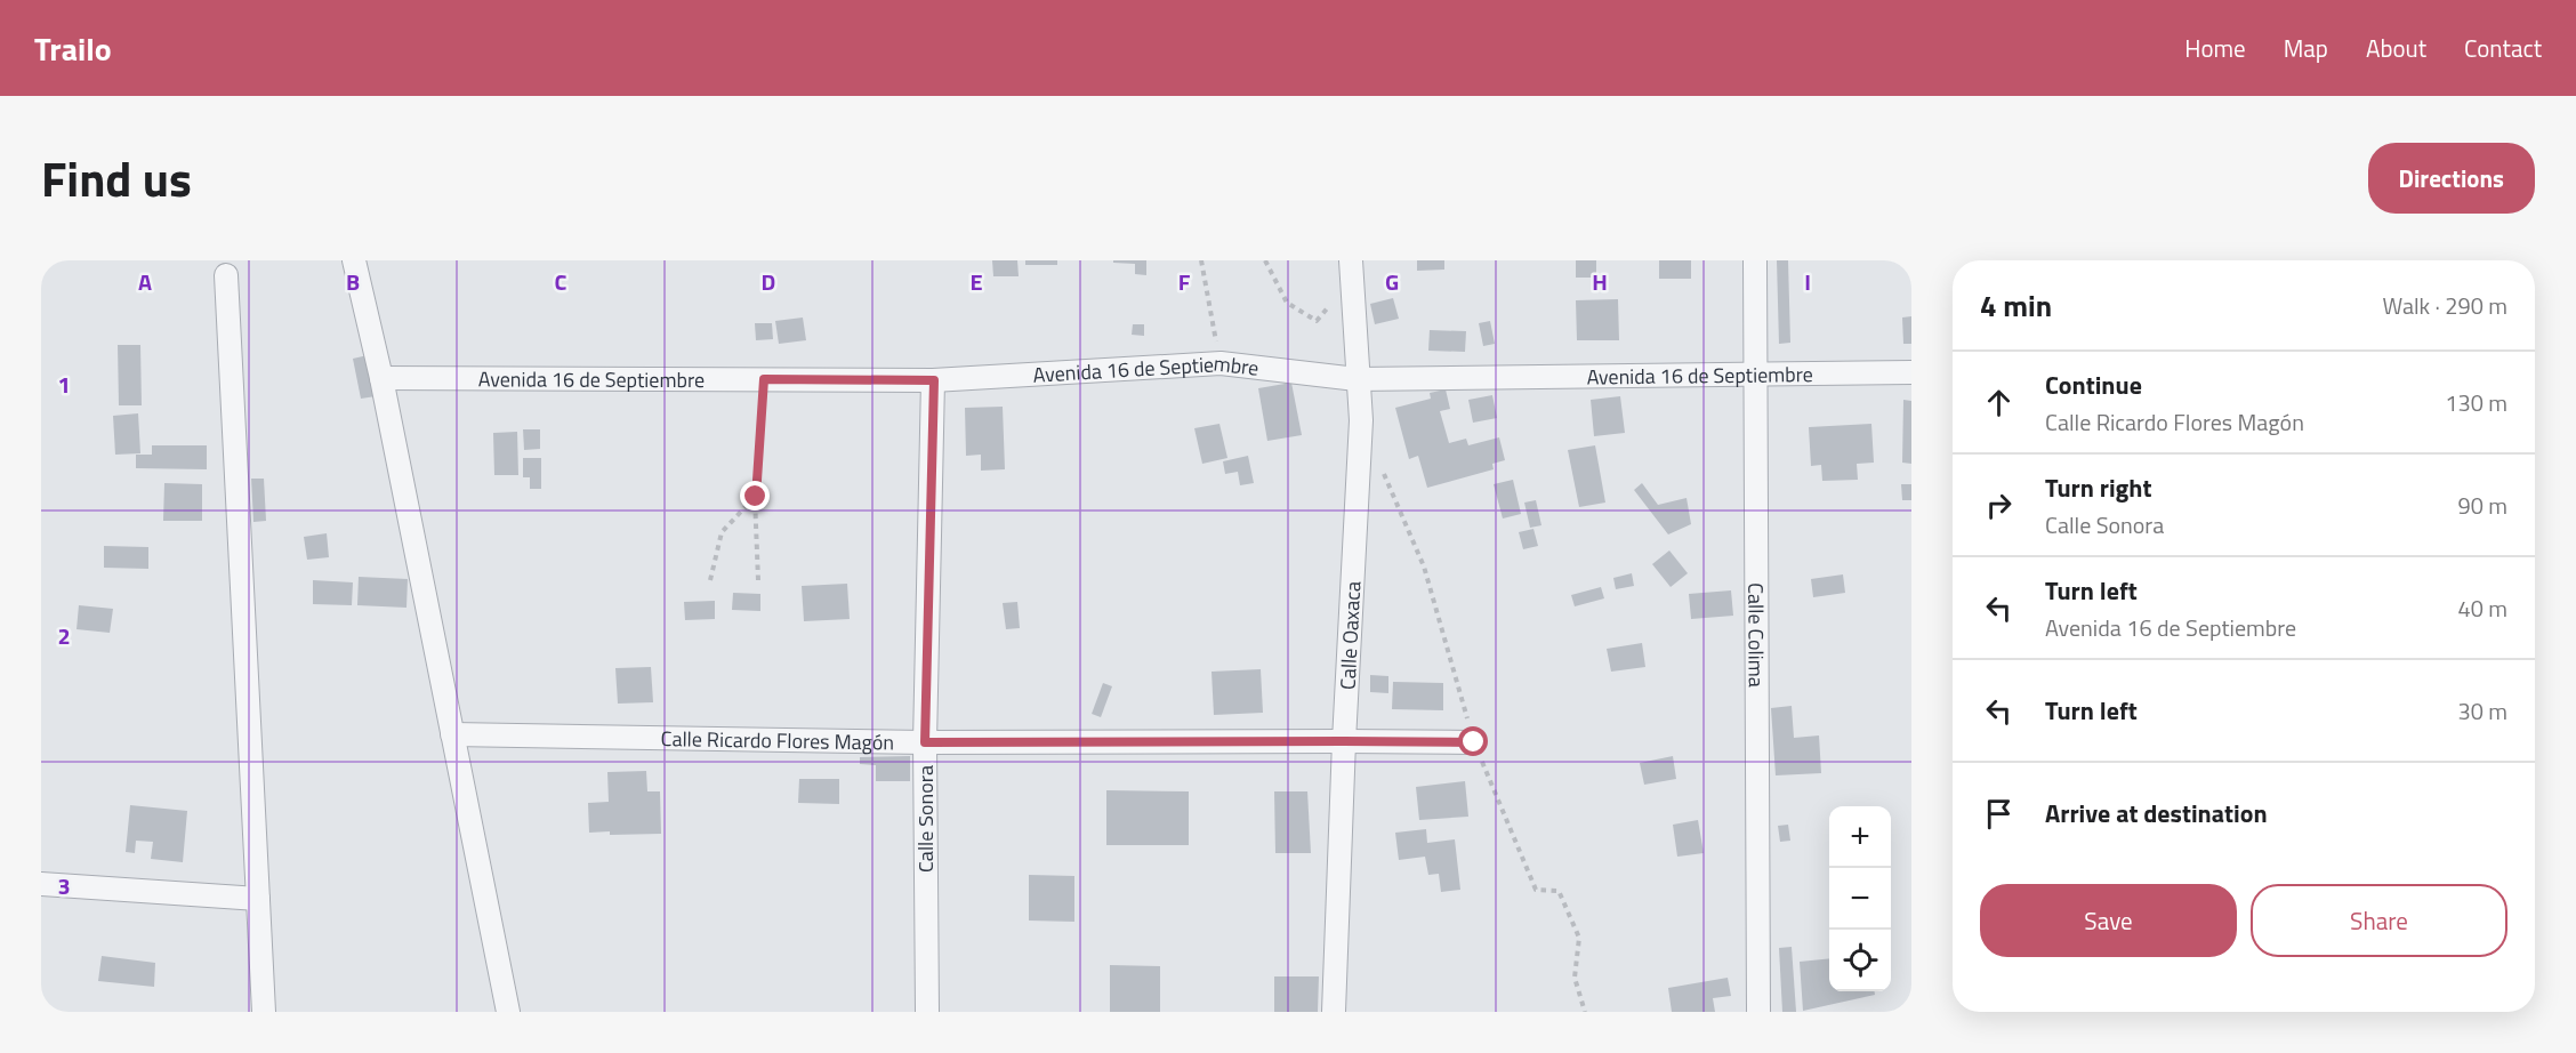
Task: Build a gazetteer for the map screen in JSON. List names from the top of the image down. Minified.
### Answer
{"streets":{"street":["Avenida 16 de Septiembre","Calle Oaxaca","Calle Colima","Calle Ricardo Flores Magón","Calle Sonora"]},"crossings":[["Avenida 16 de Septiembre","Calle Oaxaca"],["Avenida 16 de Septiembre","Calle Colima"],["Avenida 16 de Septiembre","Calle Sonora"],["Calle Oaxaca","Calle Ricardo Flores Magón"],["Calle Ricardo Flores Magón","Calle Sonora"]],"page":{"header":"Trailo","nav":["Home","Map","About","Contact"],"title":"Find us","buttons":["Directions",["Save","Share"]],"heading":["4 min","Walk · 290 m"],"list":[["Continue","Calle Ricardo Flores Magón","130 m"],["Turn right","Calle Sonora","90 m"],["Turn left","Avenida 16 de Septiembre","40 m"],["Turn left","30 m"],"Arrive at destination"],"map_buttons":["+","−"]},"grid":{"columns":["A","B","C","D","E","F","G","H","I"],"rows":["1","2","3"]}}
